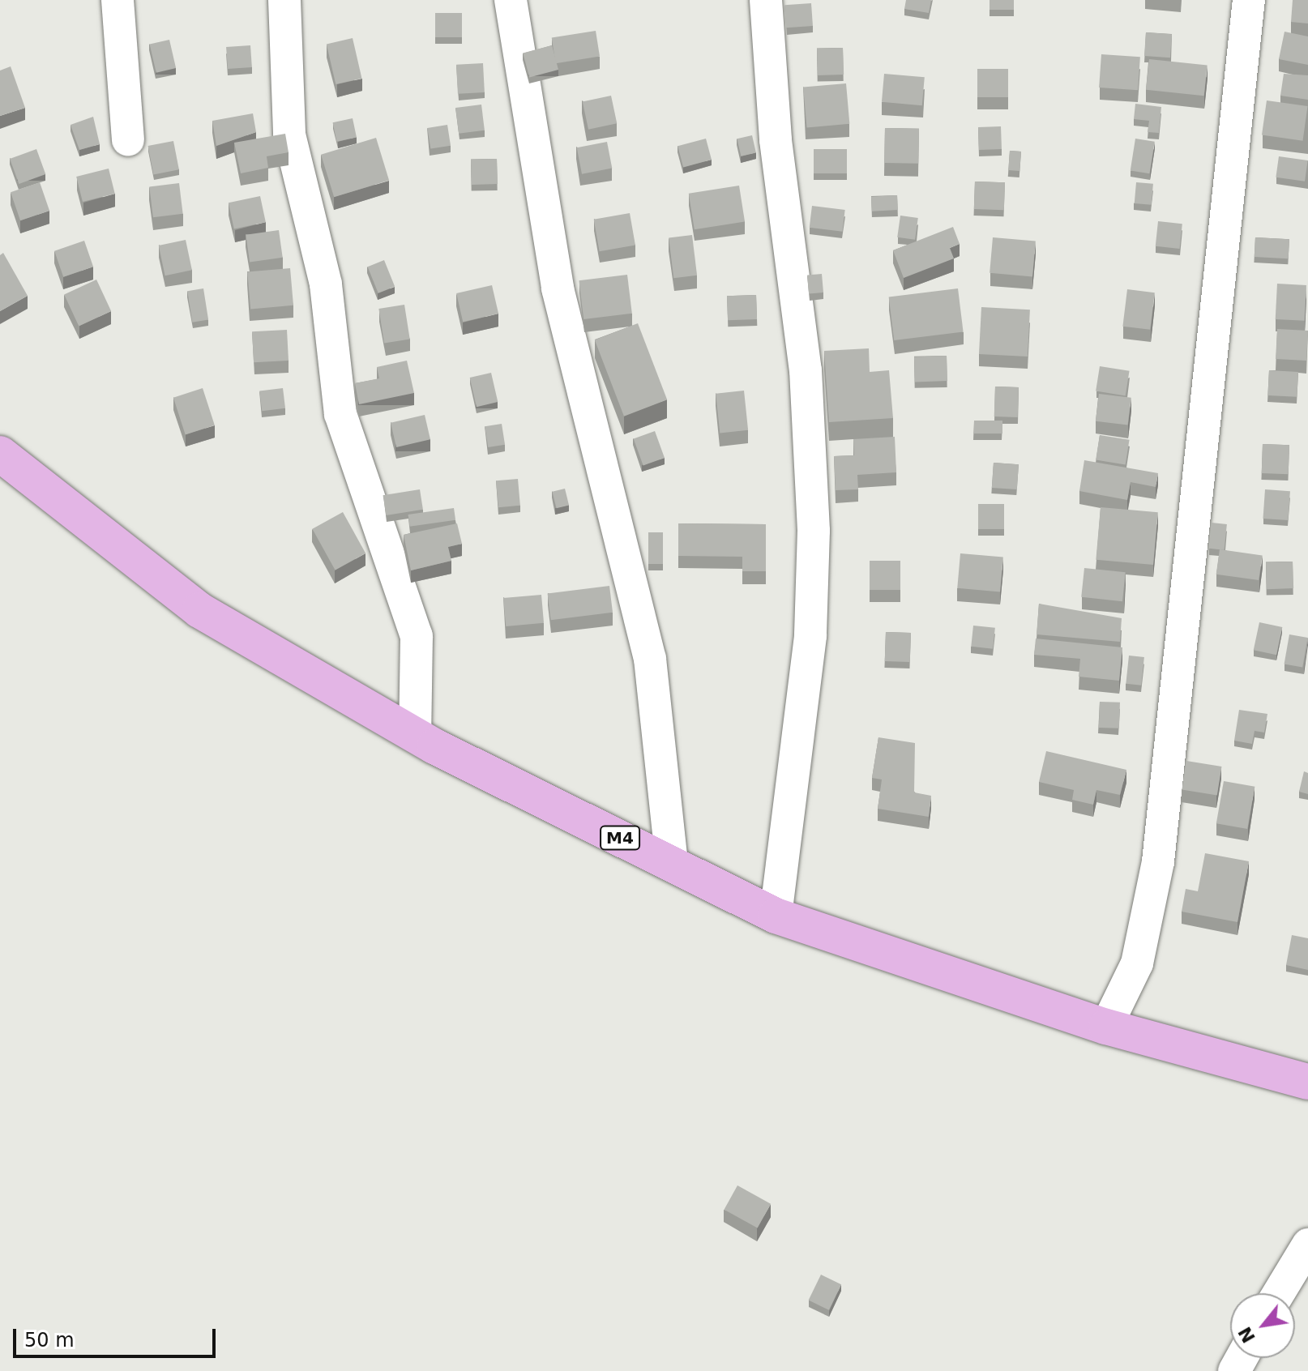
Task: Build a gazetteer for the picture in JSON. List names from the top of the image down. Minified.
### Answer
{"streets":{"main road":["M4"]},"scale_bar":"50 m","north":"bottom left"}
